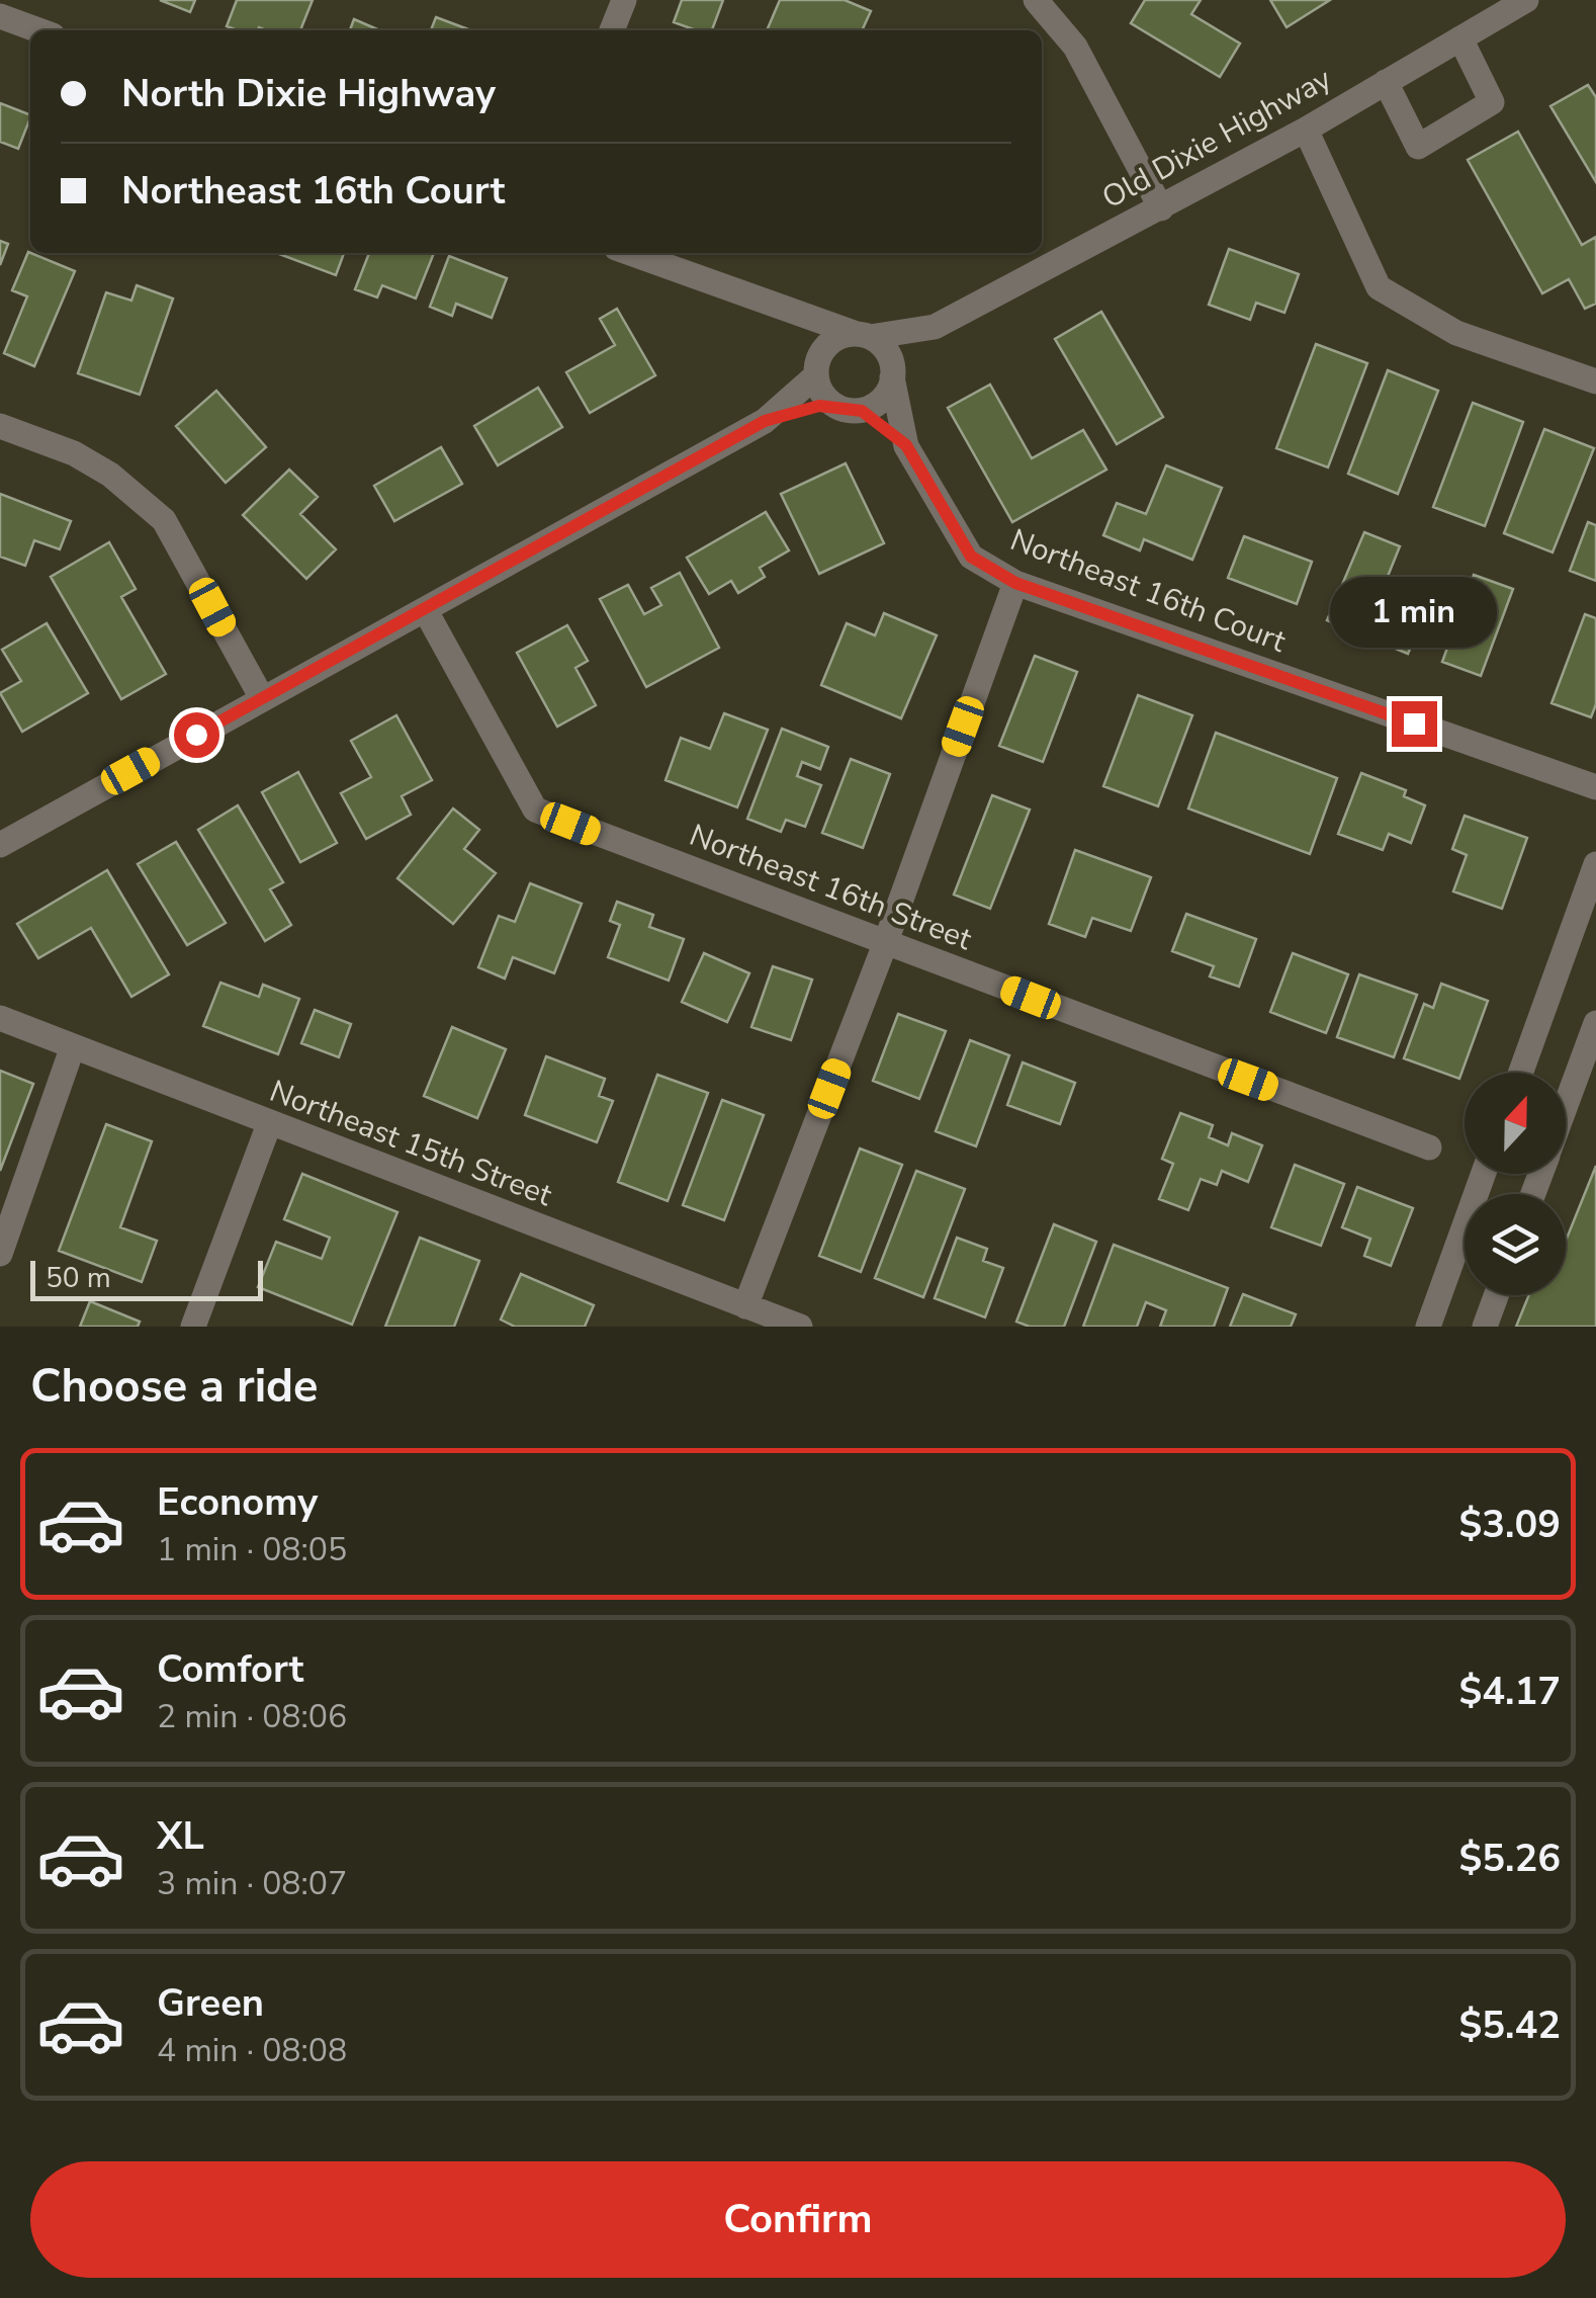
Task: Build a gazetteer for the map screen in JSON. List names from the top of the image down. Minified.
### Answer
{"streets":{"street":["Old Dixie Highway","Northeast 16th Court","Northeast 16th Street","Northeast 15th Street"]},"crossings":[["Old Dixie Highway","Northeast 16th Court"]],"scale_bar":"50 m","north":"top","page":{"banner":["North Dixie Highway","Northeast 16th Court"],"bubble":"1 min","scale":"50 m","heading":"Choose a ride","list":[{"name":"Economy","note":"1 min · 08:05","value":"$3.09"},{"name":"Comfort","note":"2 min · 08:06","value":"$4.17"},{"name":"XL","note":"3 min · 08:07","value":"$5.26"},{"name":"Green","note":"4 min · 08:08","value":"$5.42"}],"buttons":"Confirm"}}
